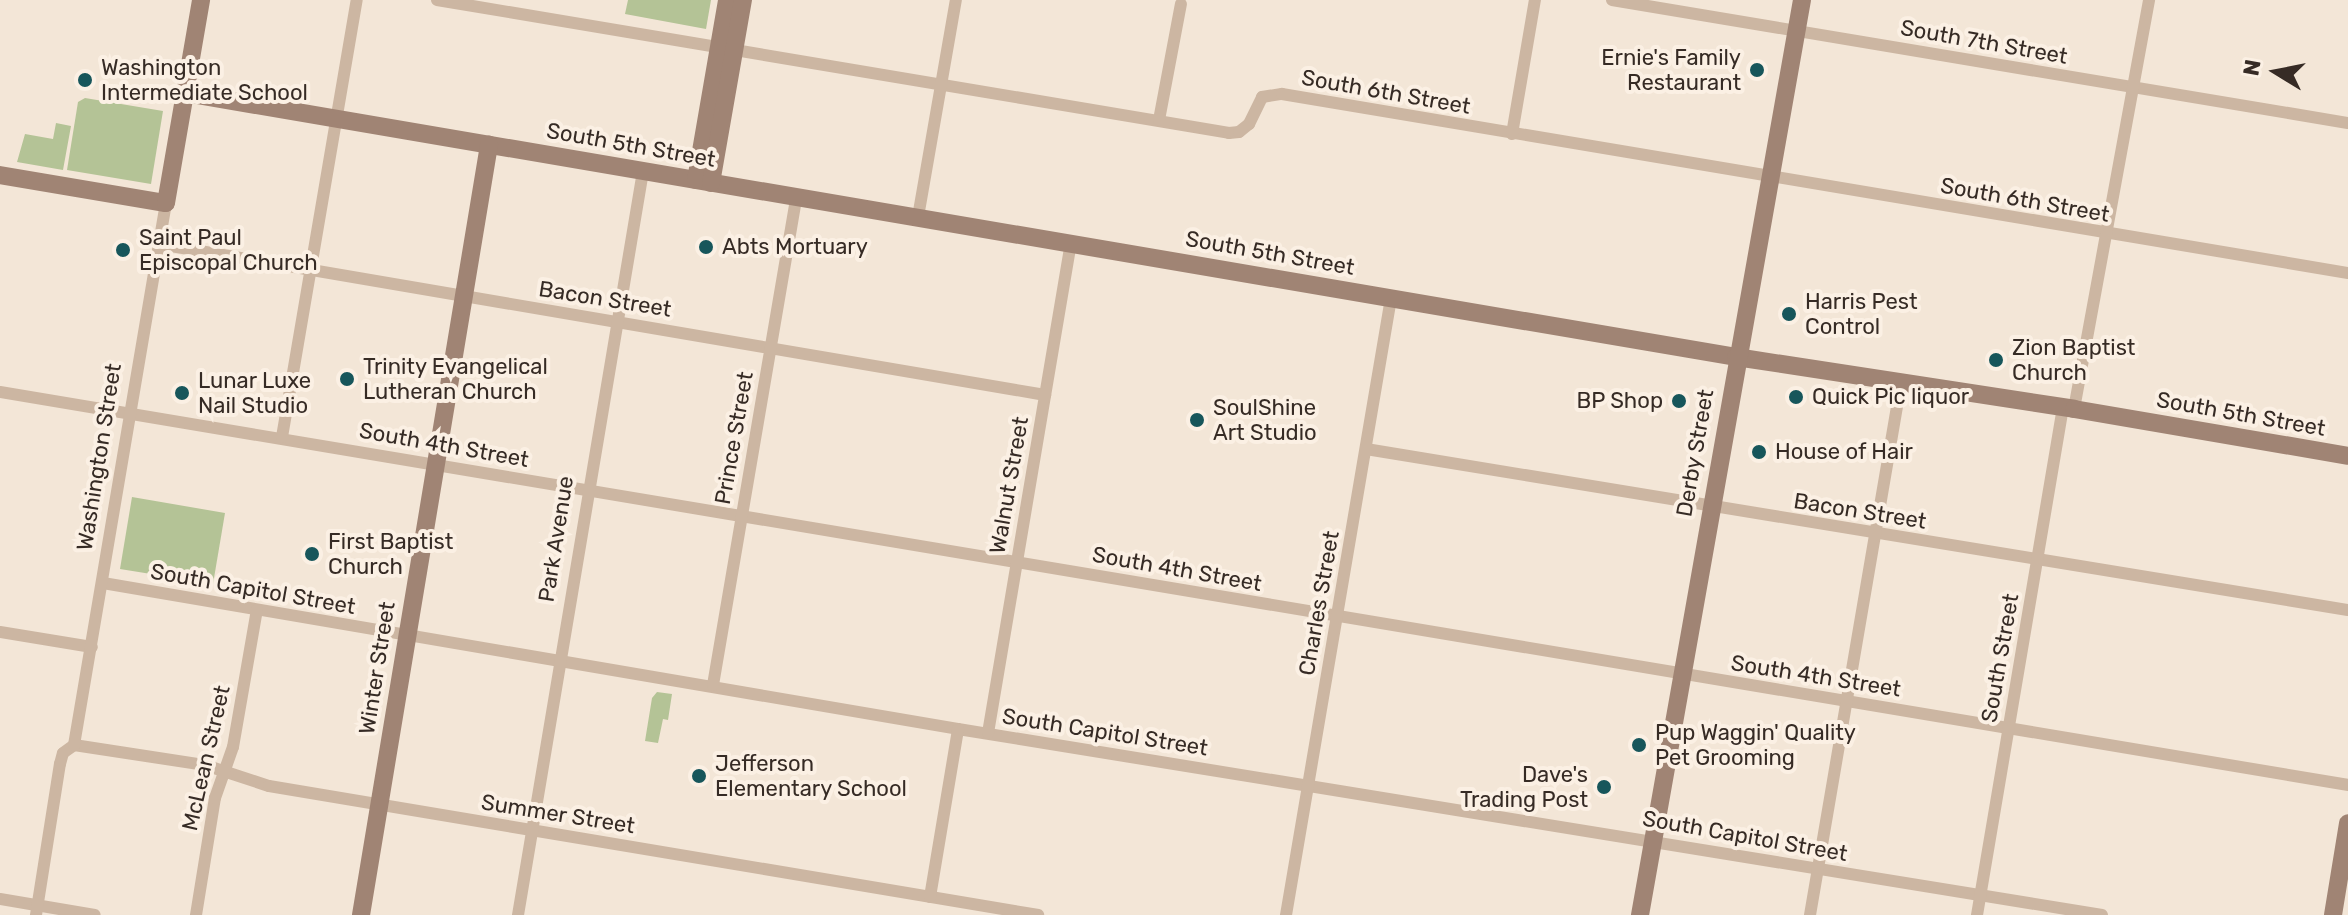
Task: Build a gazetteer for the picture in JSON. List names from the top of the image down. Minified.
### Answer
{"streets":{"street":["South 7th Street","South 6th Street","South 5th Street","Bacon Street","Prince Street","South 4th Street","Derby Street","Washington Street","Walnut Street","Park Avenue","South Capitol Street","Charles Street","South Street","Winter Street","McLean Street","Summer Street"]},"crossings":[["South 7th Street","Derby Street"],["South 7th Street","South Street"],["South 6th Street","Derby Street"],["South 6th Street","South Street"],["South 5th Street","Prince Street"],["South 5th Street","Derby Street"],["South 5th Street","Washington Street"],["South 5th Street","Walnut Street"],["South 5th Street","Park Avenue"],["South 5th Street","Charles Street"],["South 5th Street","South Street"],["South 5th Street","Winter Street"],["Bacon Street","Prince Street"],["Bacon Street","Derby Street"],["Bacon Street","Washington Street"],["Bacon Street","Walnut Street"],["Bacon Street","Park Avenue"],["Bacon Street","Charles Street"],["Bacon Street","South Street"],["Bacon Street","Winter Street"],["Prince Street","South 4th Street"],["Prince Street","South Capitol Street"],["South 4th Street","Derby Street"],["South 4th Street","Washington Street"],["South 4th Street","Walnut Street"],["South 4th Street","Park Avenue"],["South 4th Street","Charles Street"],["South 4th Street","South Street"],["South 4th Street","Winter Street"],["Derby Street","South Capitol Street"],["Washington Street","South Capitol Street"],["Washington Street","Summer Street"],["Walnut Street","South Capitol Street"],["Park Avenue","South Capitol Street"],["Park Avenue","Summer Street"],["South Capitol Street","Charles Street"],["South Capitol Street","South Street"],["South Capitol Street","Winter Street"],["South Capitol Street","McLean Street"],["Winter Street","Summer Street"],["McLean Street","Summer Street"]],"places":["Ernie's Family Restaurant","Washington Intermediate School","Abts Mortuary","Saint Paul Episcopal Church","Harris Pest Control","Zion Baptist Church","Trinity Evangelical Lutheran Church","Lunar Luxe Nail Studio","Quick Pic liquor","BP Shop","SoulShine Art Studio","House of Hair","First Baptist Church","Pup Waggin' Quality Pet Grooming","Jefferson Elementary School","Dave's Trading Post"],"north":"left"}
